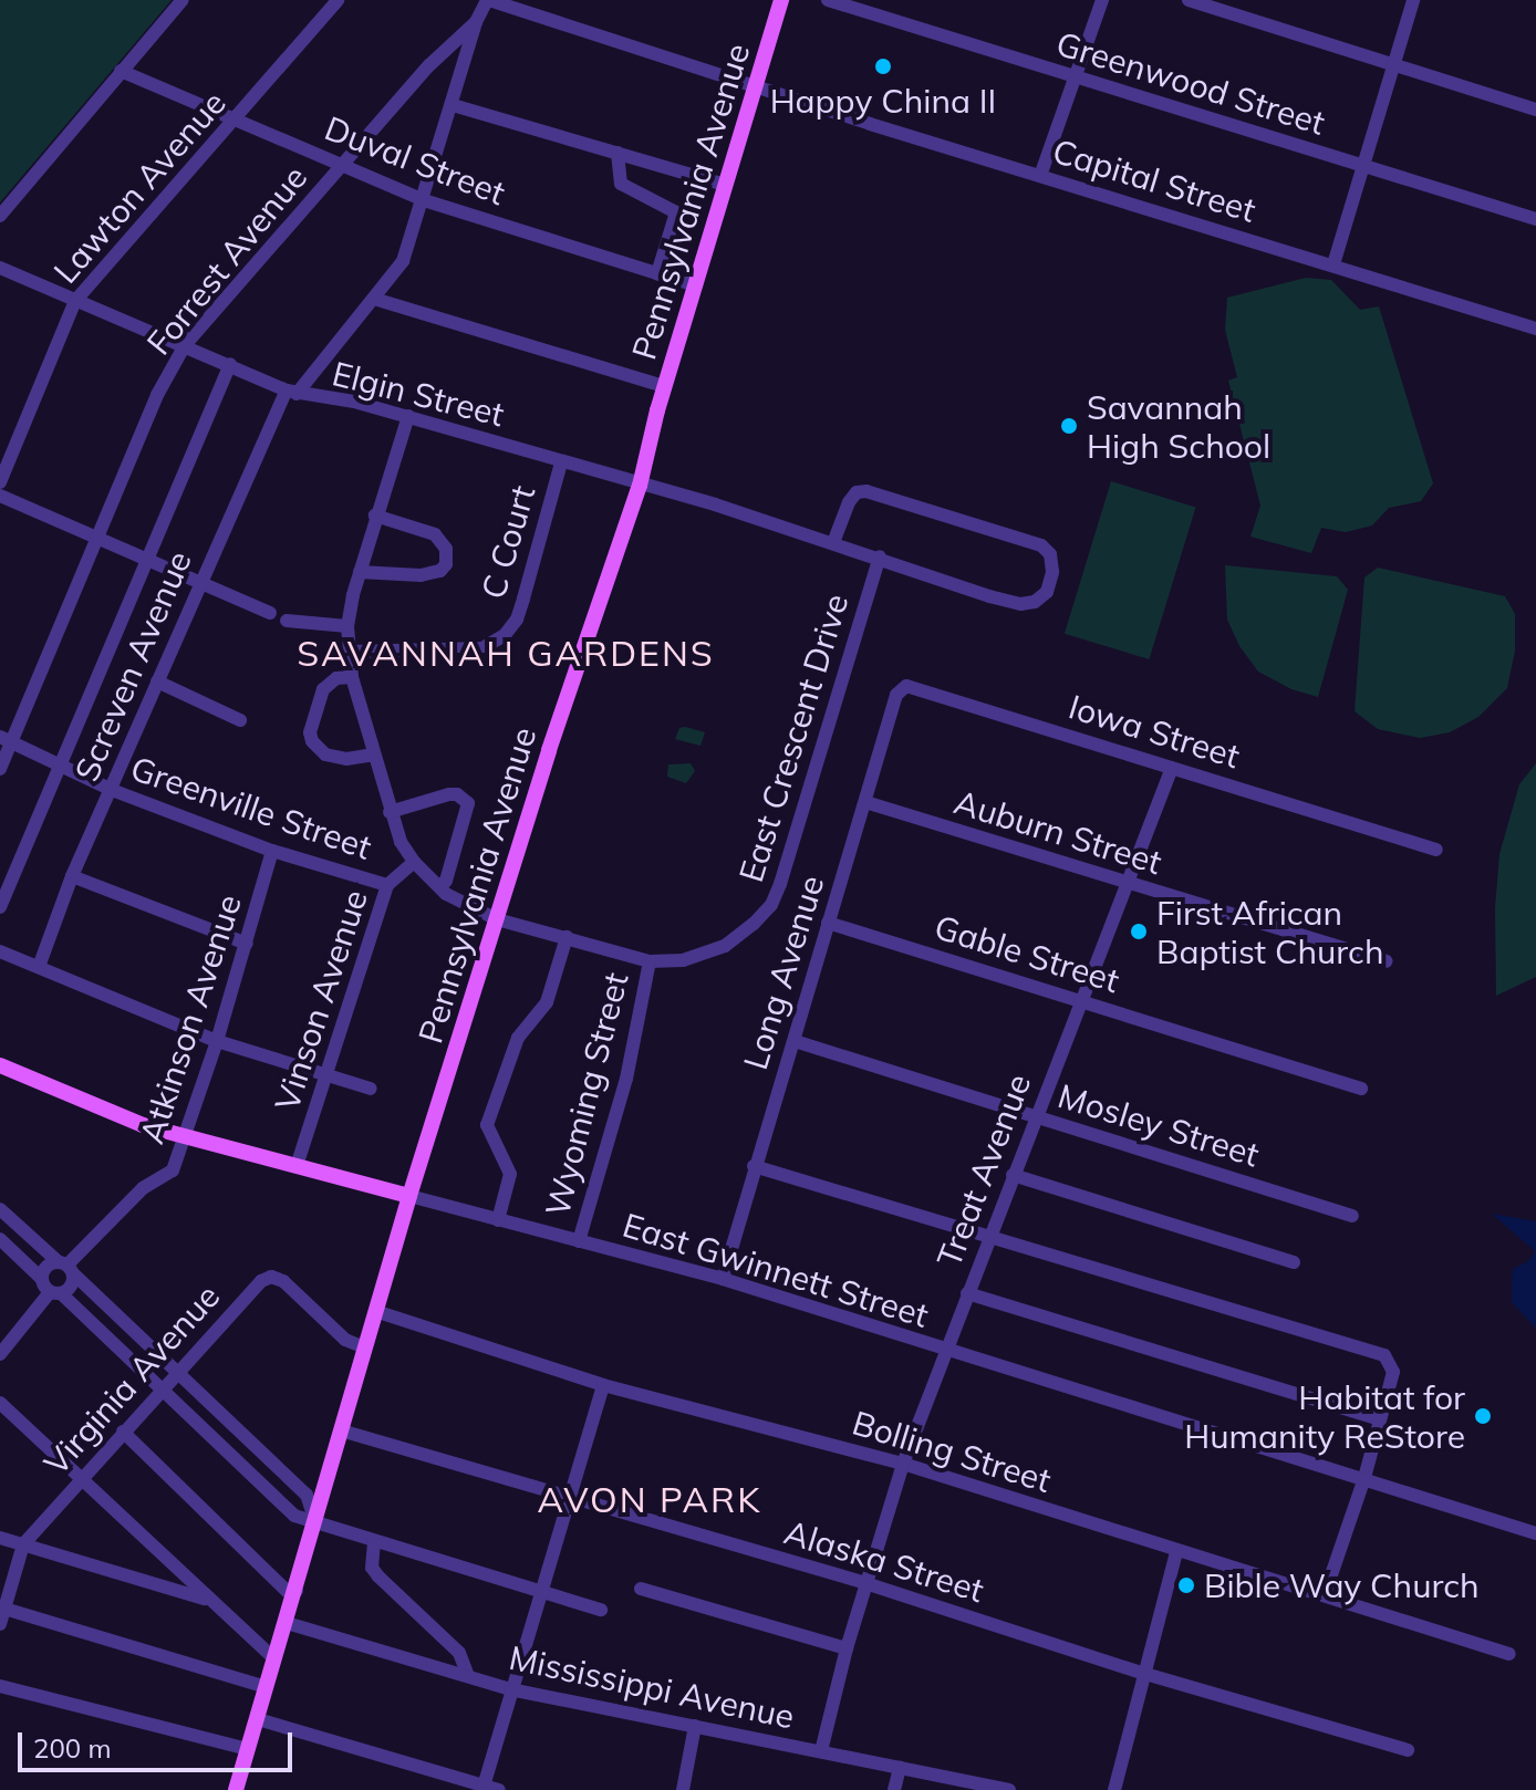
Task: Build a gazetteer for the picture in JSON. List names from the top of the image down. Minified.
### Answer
{"streets":{"main road":["Pennsylvania Avenue","East Gwinnett Street"],"street":["Greenwood Street","Duval Street","Capital Street","Lawton Avenue","Forrest Avenue","Elgin Street","C Court","Screven Avenue","Iowa Street","East Crescent Drive","Greenville Street","Auburn Street","Gable Street","Long Avenue","Vinson Avenue","Atkinson Avenue","Wyoming Street","Mosley Street","Treat Avenue","Virginia Avenue","Bolling Street","Alaska Street","Mississippi Avenue"]},"crossings":[["Duval Street","Lawton Avenue"],["Duval Street","Pennsylvania Avenue"],["Duval Street","Forrest Avenue"],["Duval Street","Screven Avenue"],["Capital Street","Pennsylvania Avenue"],["Capital Street","Screven Avenue"],["Lawton Avenue","Elgin Street"],["Pennsylvania Avenue","Elgin Street"],["Pennsylvania Avenue","East Crescent Drive"],["Pennsylvania Avenue","East Gwinnett Street"],["Pennsylvania Avenue","Virginia Avenue"],["Pennsylvania Avenue","Bolling Street"],["Pennsylvania Avenue","Alaska Street"],["Pennsylvania Avenue","Mississippi Avenue"],["Forrest Avenue","Elgin Street"],["Forrest Avenue","Screven Avenue"],["Forrest Avenue","Greenville Street"],["Elgin Street","C Court"],["Elgin Street","Screven Avenue"],["Elgin Street","East Crescent Drive"],["C Court","East Crescent Drive"],["Screven Avenue","Greenville Street"],["Iowa Street","Long Avenue"],["Iowa Street","Treat Avenue"],["East Crescent Drive","Vinson Avenue"],["East Crescent Drive","Wyoming Street"],["Greenville Street","Vinson Avenue"],["Greenville Street","Atkinson Avenue"],["Auburn Street","Long Avenue"],["Auburn Street","Treat Avenue"],["Gable Street","Long Avenue"],["Gable Street","Treat Avenue"],["Long Avenue","Mosley Street"],["Long Avenue","East Gwinnett Street"],["Vinson Avenue","East Gwinnett Street"],["Atkinson Avenue","East Gwinnett Street"],["Wyoming Street","East Gwinnett Street"],["Mosley Street","Treat Avenue"],["Treat Avenue","East Gwinnett Street"],["Treat Avenue","Bolling Street"],["Treat Avenue","Alaska Street"],["Treat Avenue","Mississippi Avenue"]],"districts":["SAVANNAH GARDENS","AVON PARK"],"places":["Happy China II","Savannah High School","First African Baptist Church","Habitat for Humanity ReStore","Bible Way Church"],"scale_bar":"200 m"}
